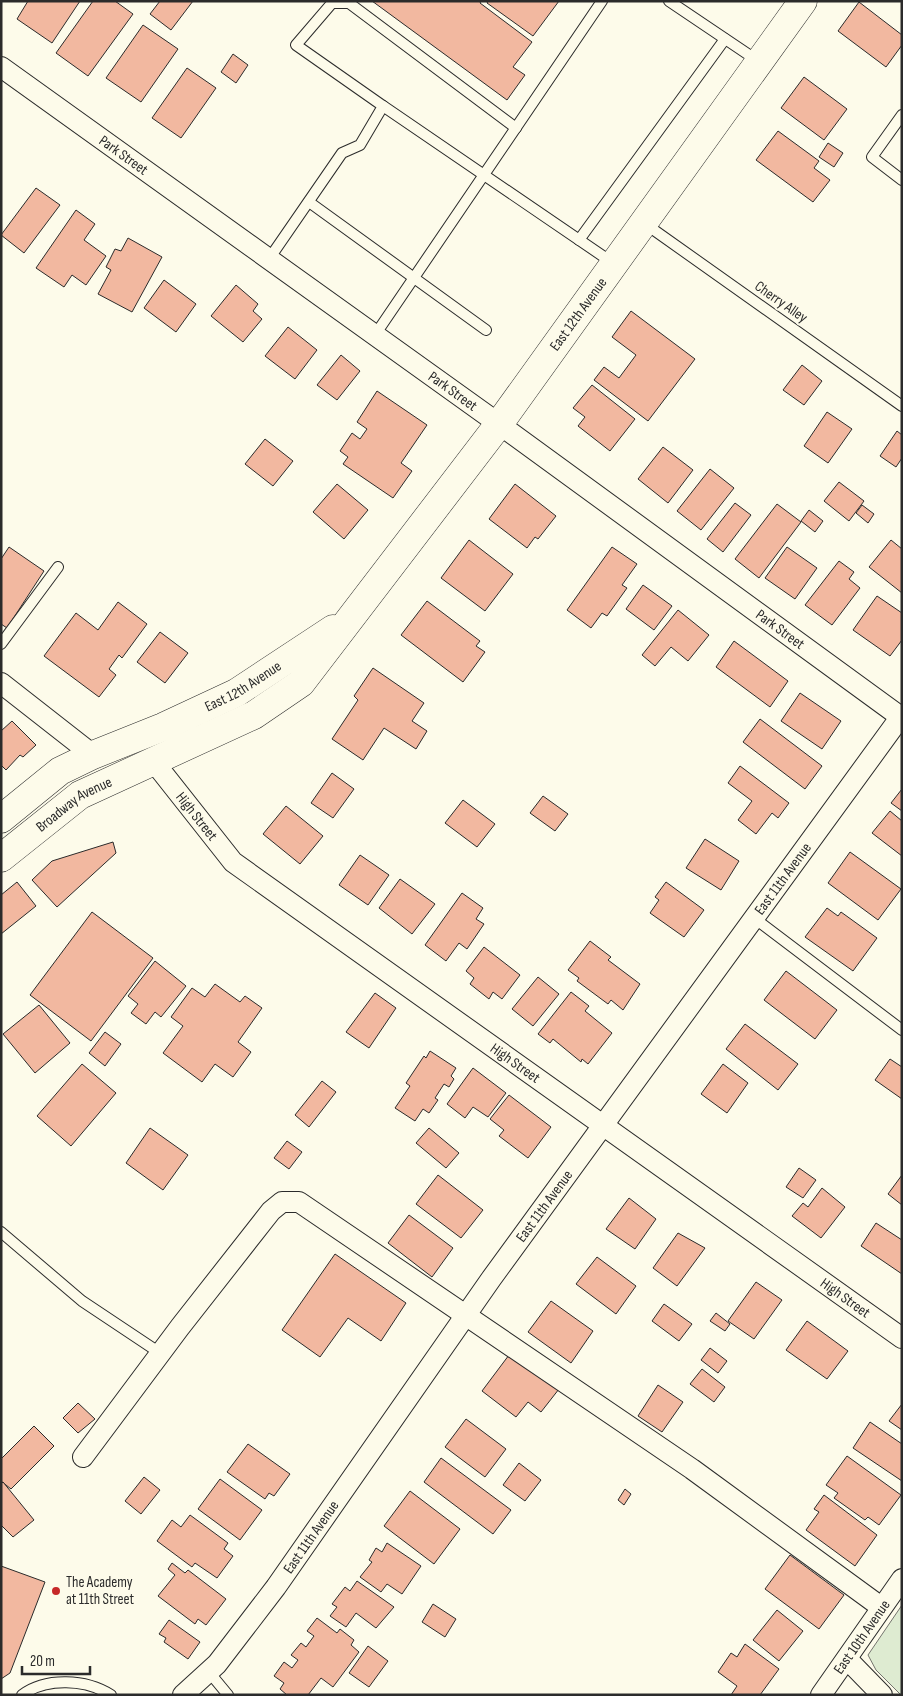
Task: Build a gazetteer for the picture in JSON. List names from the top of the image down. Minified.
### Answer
{"streets":{"street":["Park Street","East 12th Avenue","Broadway Avenue","High Street","East 11th Avenue","East 10th Avenue"],"lane":["Cherry Alley"]},"crossings":[["Park Street","East 12th Avenue"],["Park Street","East 11th Avenue"],["Cherry Alley","East 12th Avenue"],["East 12th Avenue","Broadway Avenue"],["East 12th Avenue","High Street"],["Broadway Avenue","High Street"],["High Street","East 11th Avenue"]],"places":["The Academy at 11th Street"],"scale_bar":"20 m"}
